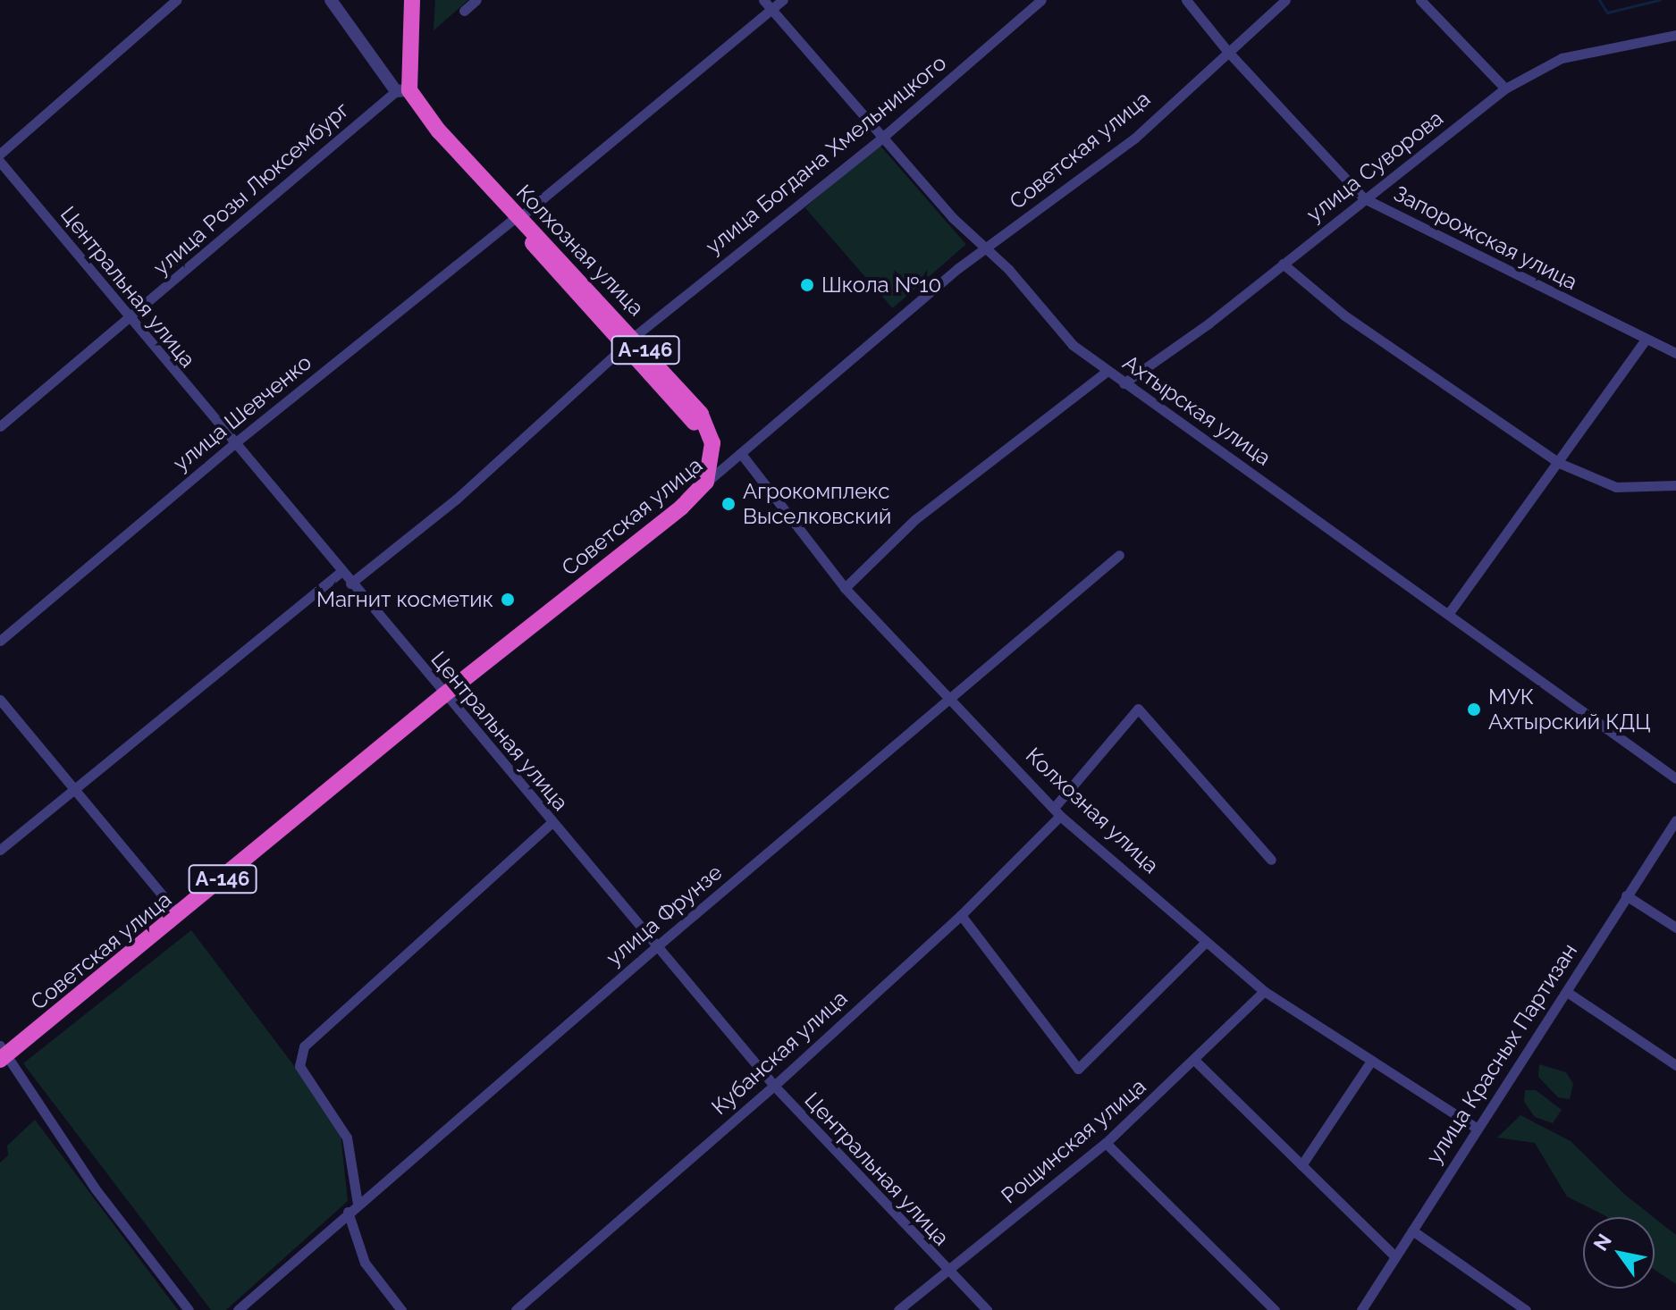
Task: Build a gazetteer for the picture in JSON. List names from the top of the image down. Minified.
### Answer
{"streets":{"highway":["Советская улица","Колхозная улица","А-146"],"street":["улица Богдана Хмельницкого","улица Суворова","улица Розы Люксембург","Запорожская улица","Центральная улица","Ахтырская улица","улица Шевченко","улица Фрунзе","Кубанская улица","улица Красных Партизан","Рощинская улица"]},"crossings":[["Советская улица","Запорожская улица"],["Советская улица","Колхозная улица"],["Советская улица","Центральная улица"],["Советская улица","Ахтырская улица"],["улица Богдана Хмельницкого","Колхозная улица"],["улица Богдана Хмельницкого","Центральная улица"],["улица Богдана Хмельницкого","Ахтырская улица"],["улица Суворова","Запорожская улица"],["улица Суворова","Ахтырская улица"],["улица Розы Люксембург","Колхозная улица"],["улица Розы Люксембург","Центральная улица"],["Колхозная улица","улица Шевченко"],["Колхозная улица","улица Фрунзе"],["Колхозная улица","Кубанская улица"],["Колхозная улица","улица Красных Партизан"],["Колхозная улица","Рощинская улица"],["Центральная улица","улица Шевченко"],["Центральная улица","улица Фрунзе"],["Центральная улица","Кубанская улица"],["Центральная улица","Рощинская улица"],["Ахтырская улица","улица Шевченко"]],"places":["Школа №10","Агрокомплекс Выселковский","Магнит косметик","МУК Ахтырский КДЦ"],"north":"top left"}
